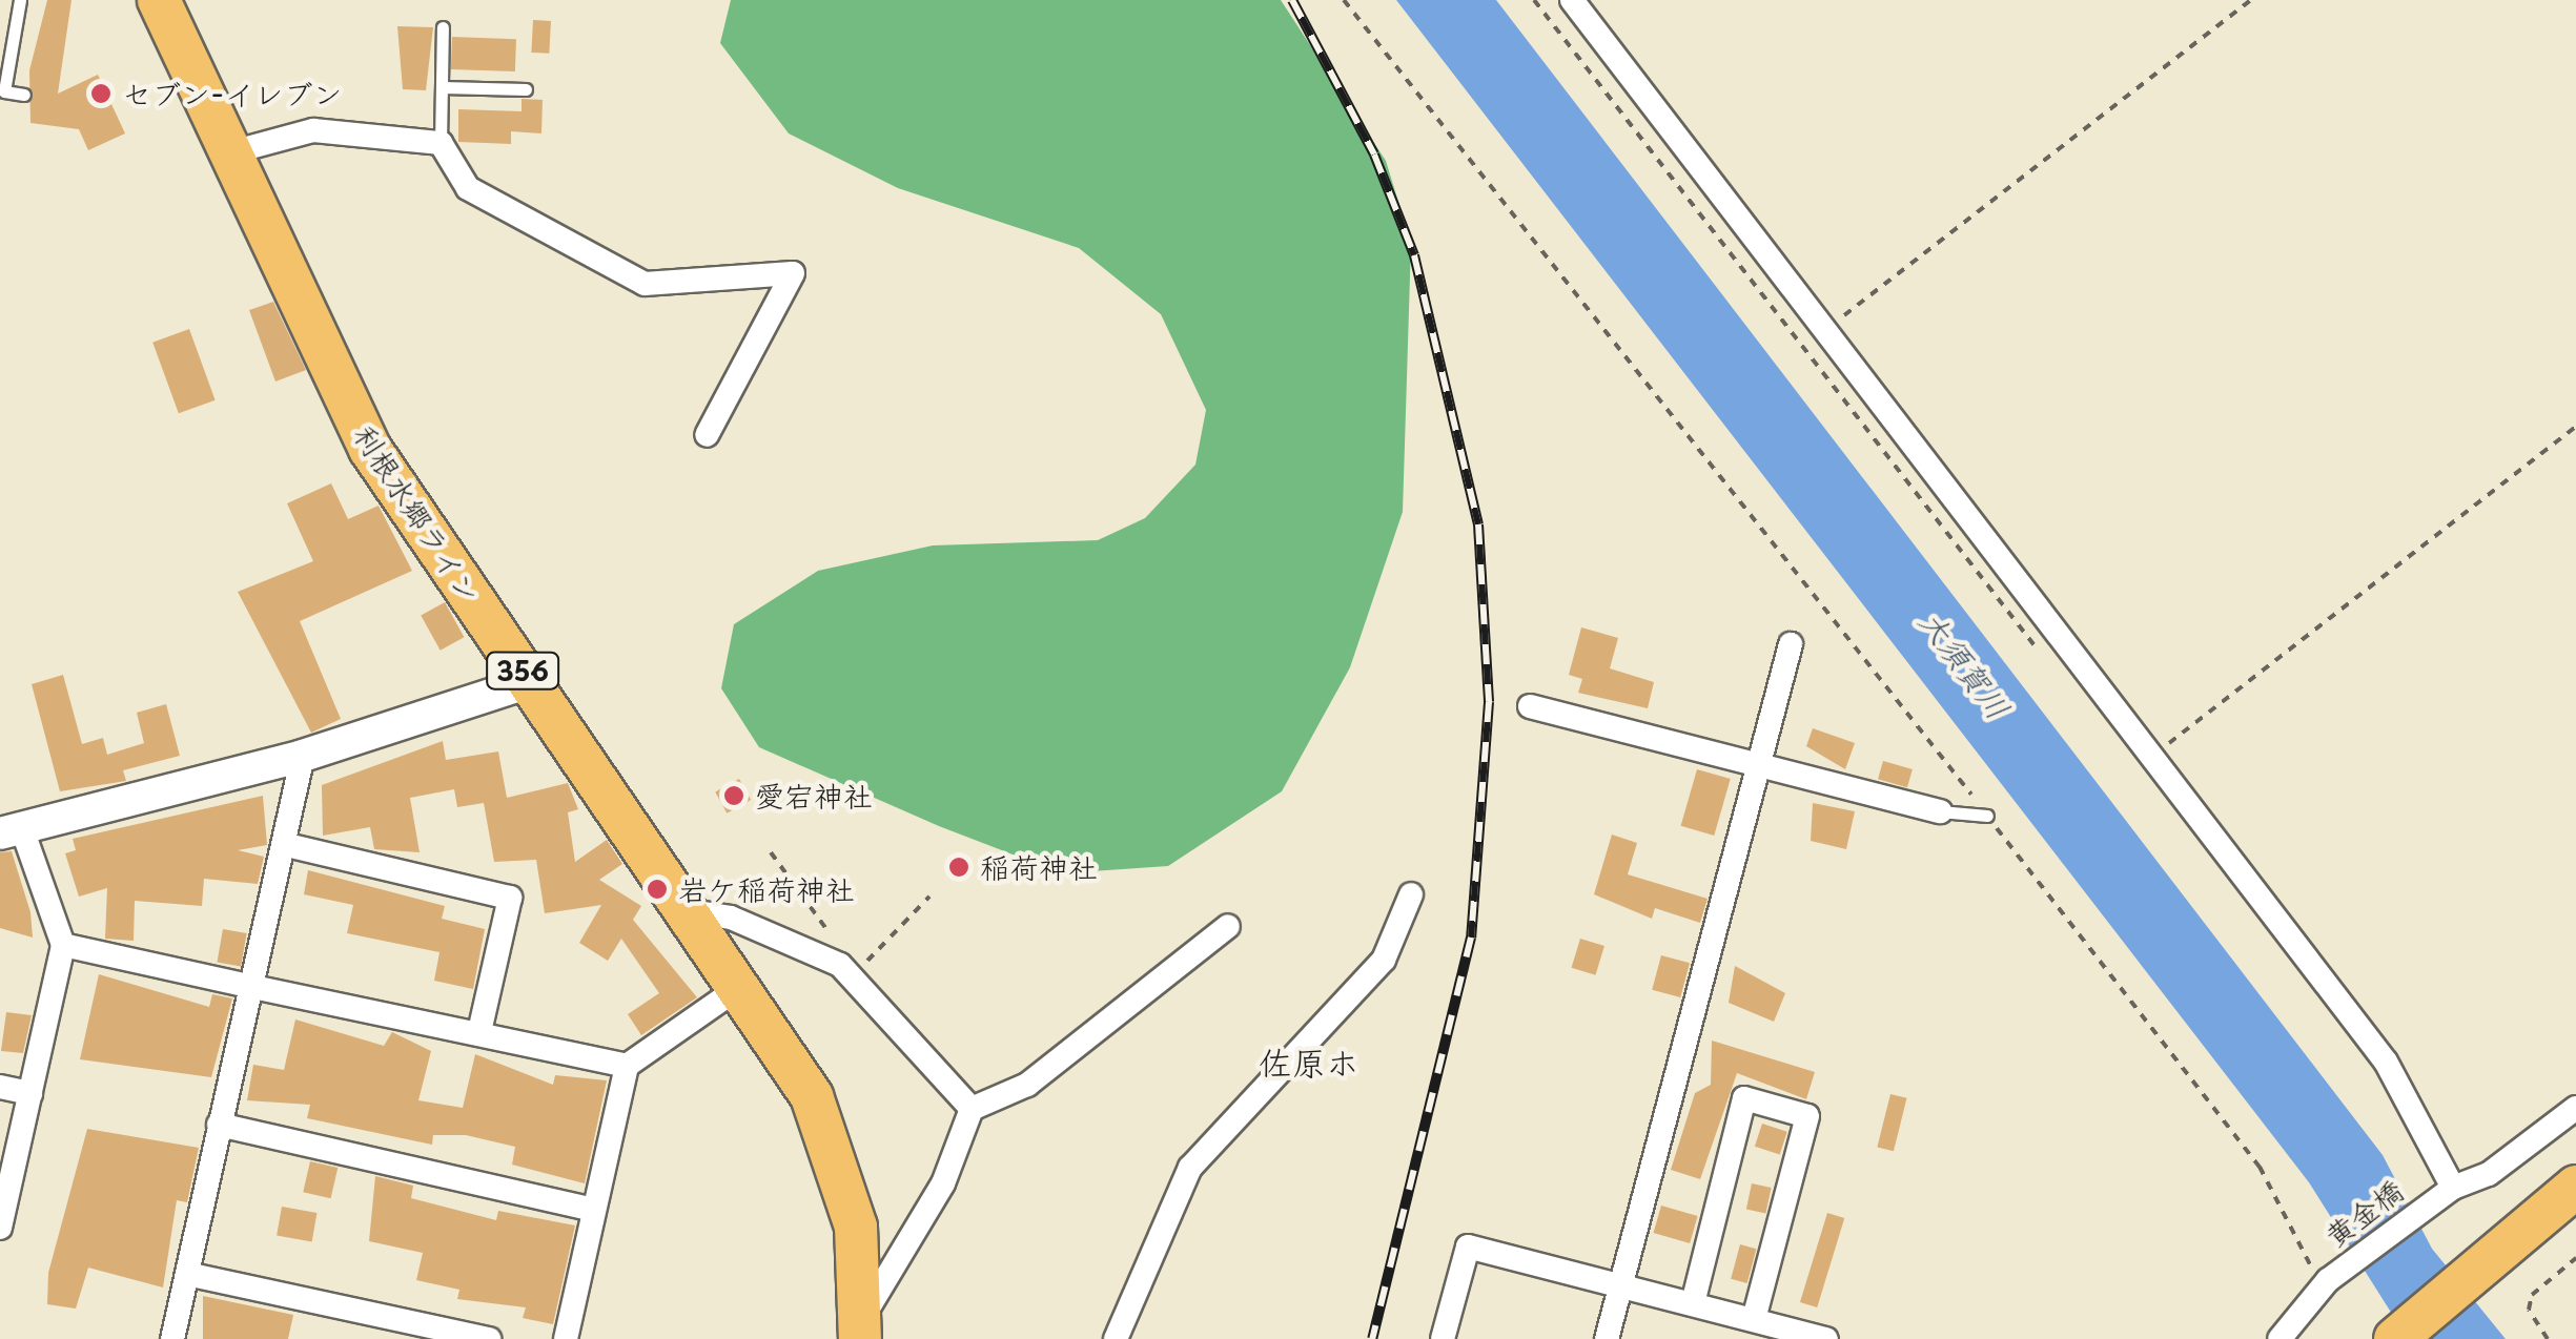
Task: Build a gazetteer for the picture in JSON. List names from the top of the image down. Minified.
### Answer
{"streets":{"highway":["利根水郷ライン","356"],"street":["黄金橋"]},"districts":["佐原ホ"],"water":["大須賀川"],"places":["セブン-イレブン","愛宕神社","稲荷神社","岩ケ稲荷神社"]}
